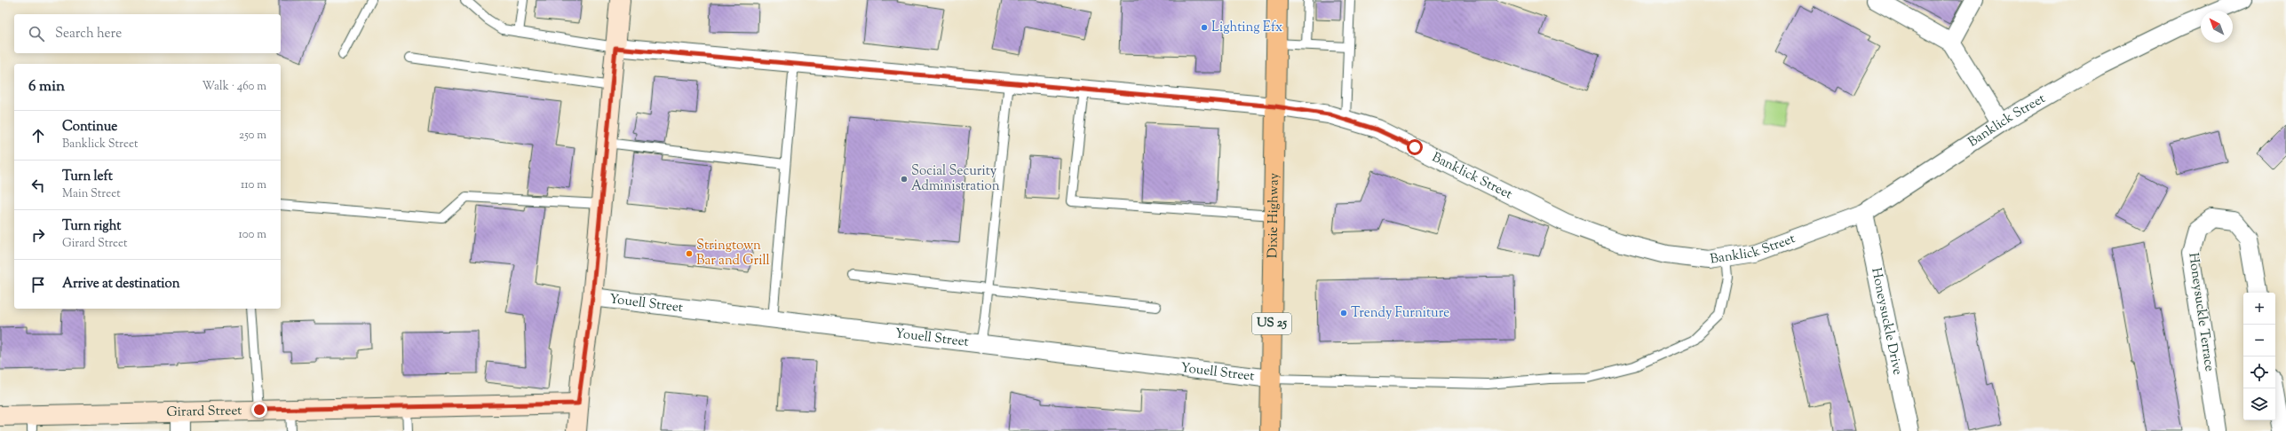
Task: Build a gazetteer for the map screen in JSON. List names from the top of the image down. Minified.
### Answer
{"streets":{"main road":["Dixie Highway","US 25"],"street":["Banklick Street","Youell Street","Honeysuckle Terrace","Honeysuckle Drive","Girard Street"]},"crossings":[["Banklick Street","Dixie Highway"],["Banklick Street","Honeysuckle Drive"],["Dixie Highway","Youell Street"]],"places":["Lighting Efx","Social Security Administration","Stringtown Bar and Grill","Trendy Furniture"],"north":"top left","page":{"search":"Search here","heading":["6 min","Walk · 460 m"],"list":[["Continue","Banklick Street","250 m"],["Turn left","Main Street","110 m"],["Turn right","Girard Street","100 m"],"Arrive at destination"],"map_buttons":["+","−"]}}
